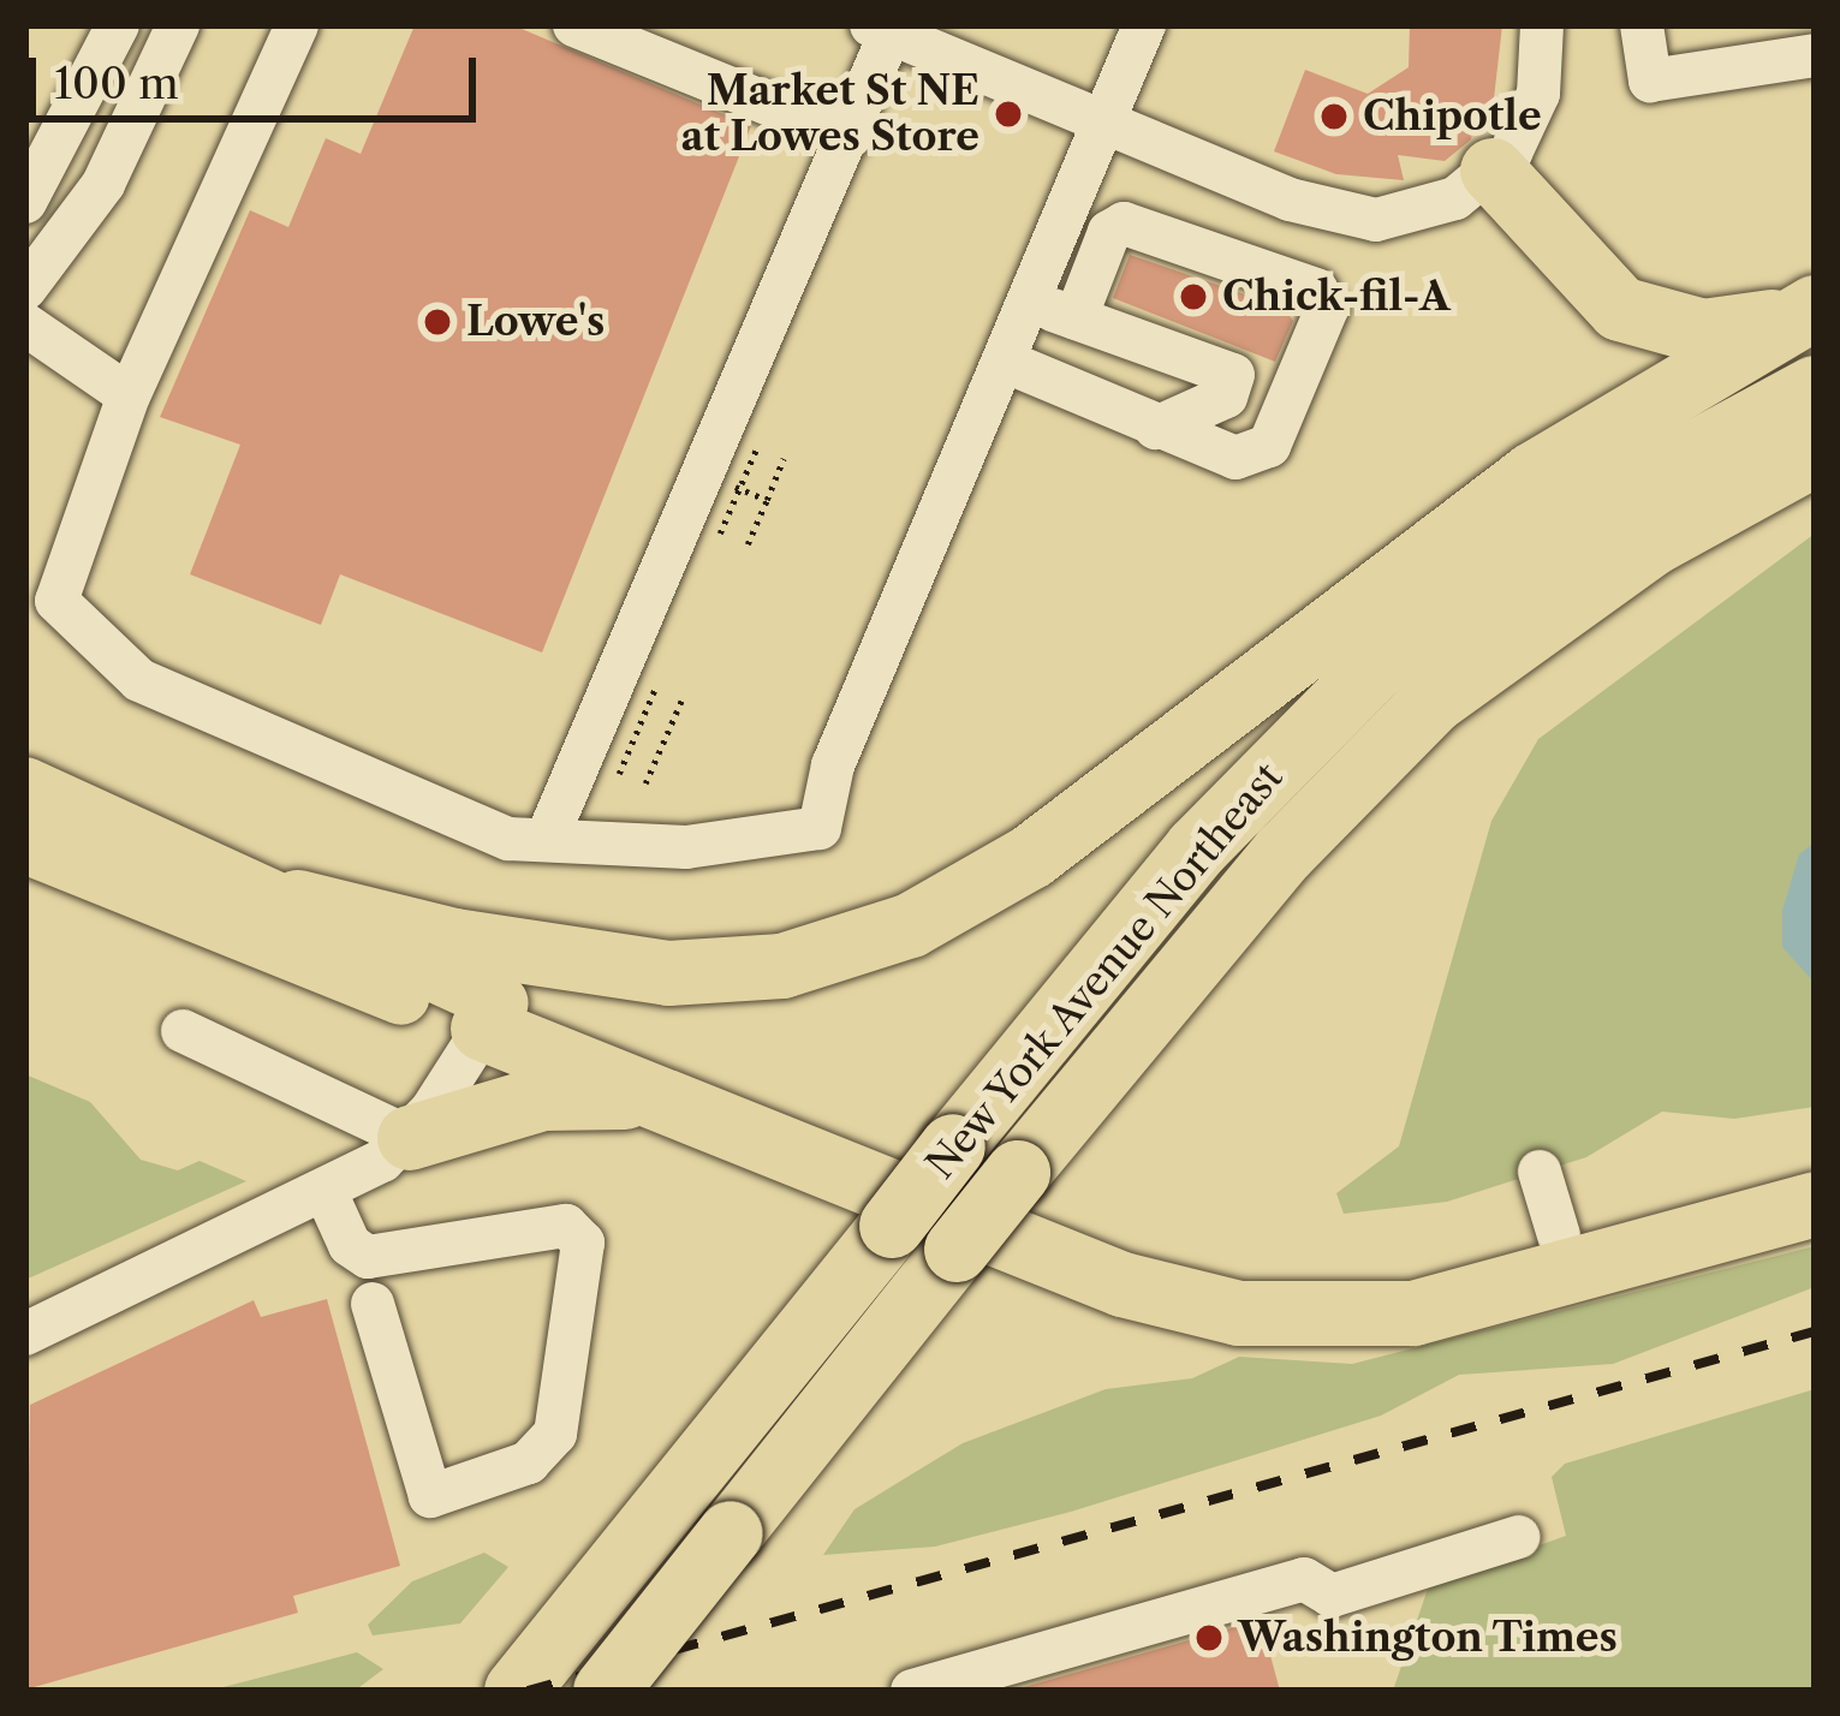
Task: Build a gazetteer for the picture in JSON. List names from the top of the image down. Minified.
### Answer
{"streets":{"highway":["New York Avenue Northeast"]},"places":["Market St NE at Lowes Store","Chipotle","Chick-fil-A","Lowe's","Washington Times"],"scale_bar":"100 m"}
